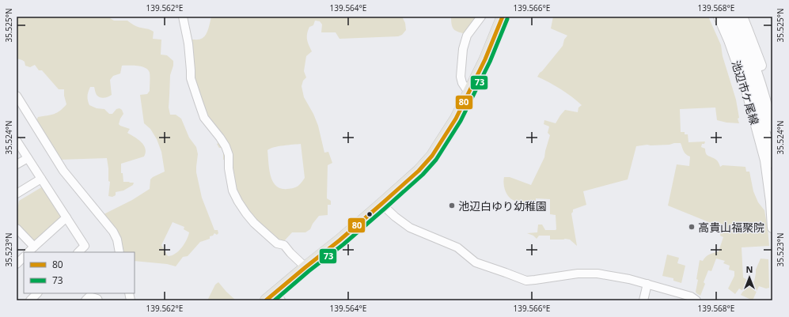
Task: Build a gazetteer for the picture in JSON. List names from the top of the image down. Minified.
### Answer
{"streets":{"street":["池辺市ケ尾線"]},"places":["池辺白ゆり幼稚園","高貴山福聚院"],"lines":["transit line 80","transit line 73"],"legend":["80","73"],"north":"top","coordinates":["139.562°E","139.564°E","139.566°E","139.568°E","35.525°N","35.524°N","35.523°N"]}
